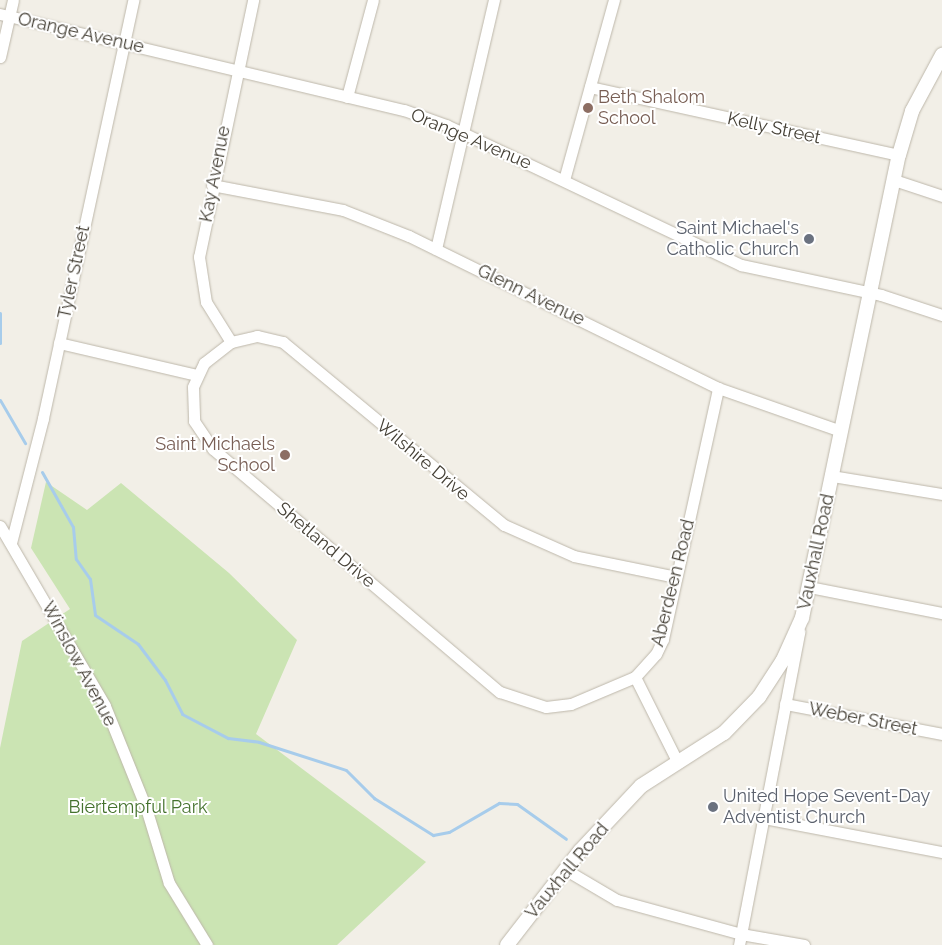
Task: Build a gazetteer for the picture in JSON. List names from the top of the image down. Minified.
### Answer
{"streets":{"street":["Orange Avenue","Kelly Street","Kay Avenue","Tyler Street","Glenn Avenue","Wilshire Drive","Shetland Drive","Vauxhall Road","Aberdeen Road","Winslow Avenue","Weber Street"]},"crossings":[["Orange Avenue","Kay Avenue"],["Orange Avenue","Tyler Street"],["Orange Avenue","Vauxhall Road"],["Kelly Street","Vauxhall Road"],["Kay Avenue","Glenn Avenue"],["Kay Avenue","Wilshire Drive"],["Tyler Street","Winslow Avenue"],["Glenn Avenue","Vauxhall Road"],["Glenn Avenue","Aberdeen Road"],["Wilshire Drive","Shetland Drive"],["Wilshire Drive","Aberdeen Road"],["Shetland Drive","Aberdeen Road"]],"parks":["Biertempful Park"],"places":["Beth Shalom School","Saint Michael's Catholic Church","Saint Michaels School","United Hope Sevent-Day Adventist Church"]}
